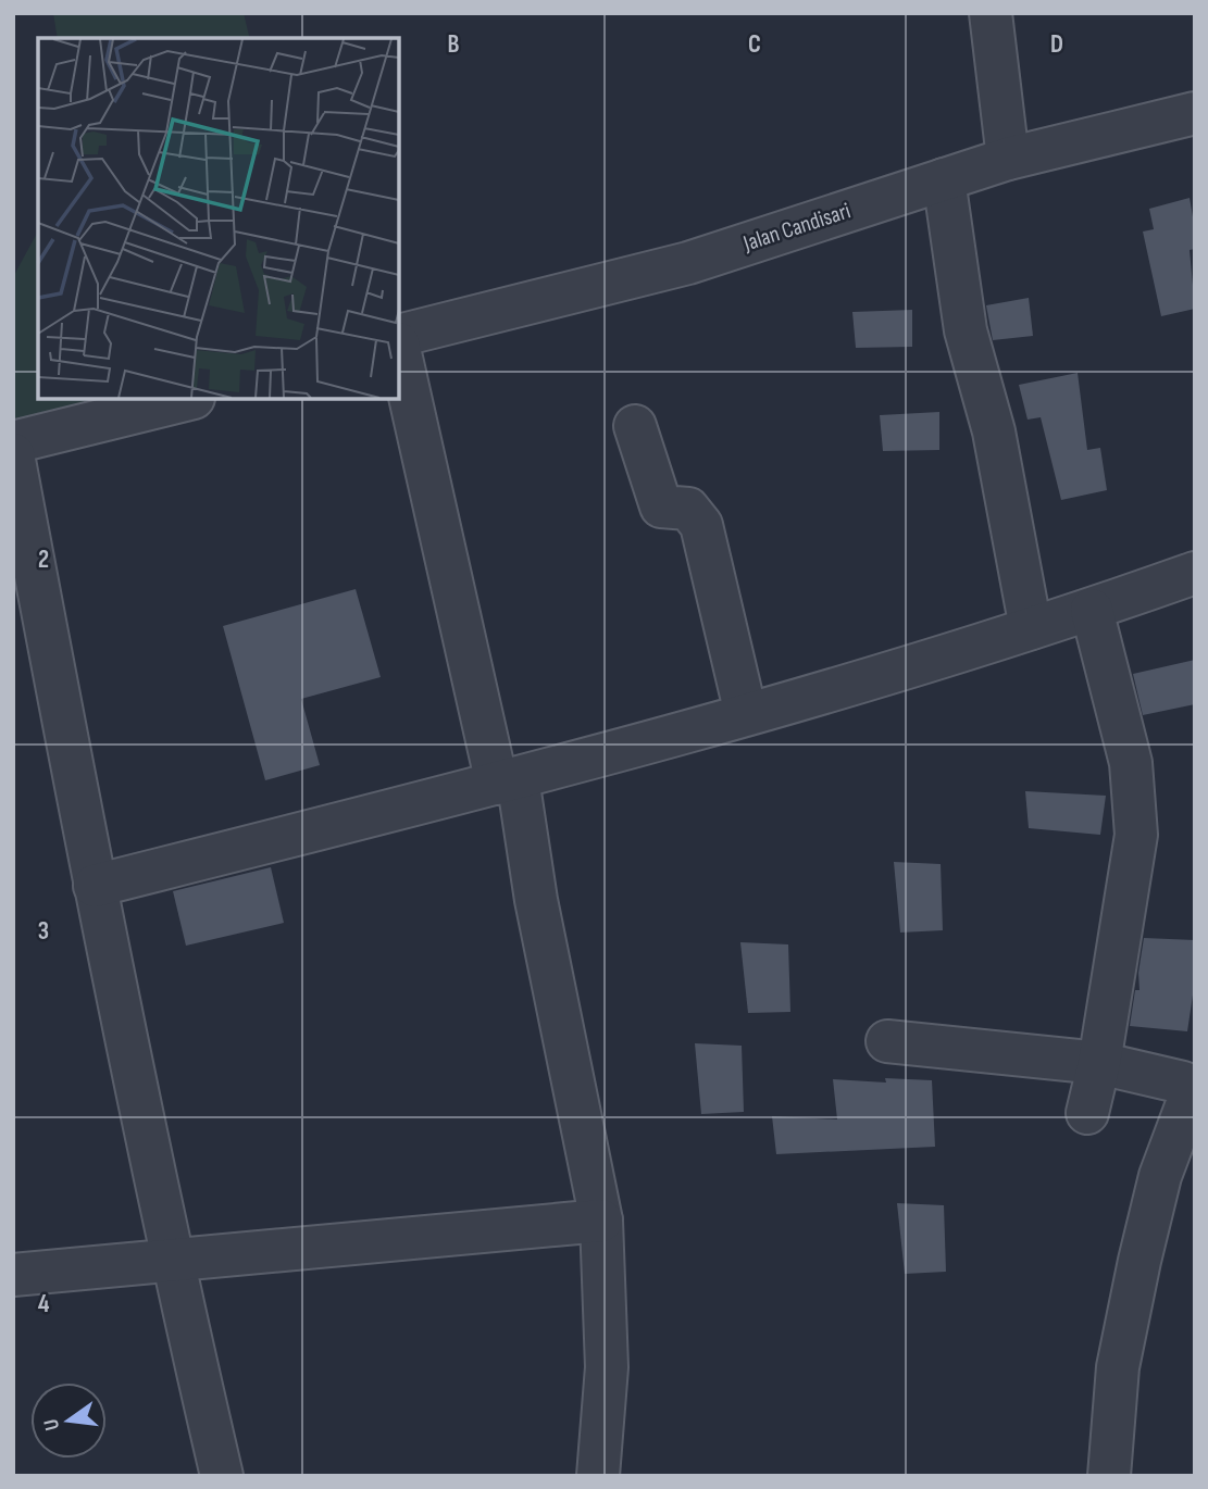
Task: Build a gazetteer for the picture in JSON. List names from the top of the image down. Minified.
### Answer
{"streets":{"street":["Jalan Candisari"]},"north":"left","grid":{"columns":["B","C","D"],"rows":["2","3","4"]}}
